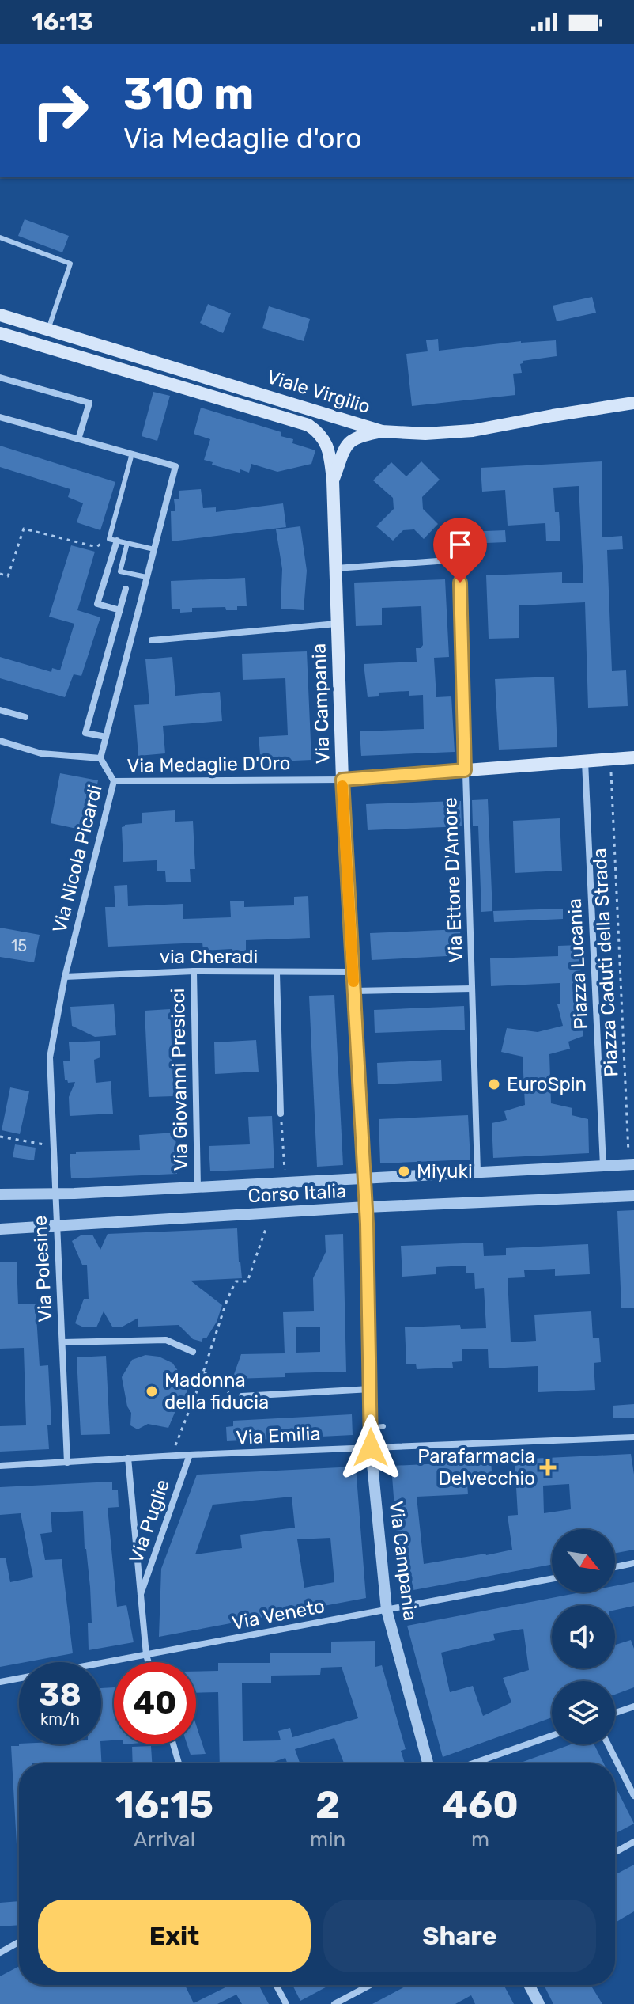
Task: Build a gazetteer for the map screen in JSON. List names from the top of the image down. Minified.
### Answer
{"streets":{"main road":["Viale Virgilio","Via Campania"],"street":["Via Medaglie D'Oro","Via Nicola Picardi","Via Ettore D'Amore","via Cheradi","Piazza Lucania","Via Giovanni Presicci","Corso Italia","Via Polesine","Via Emilia","Via Puglie","Via Veneto"],"path":["Piazza Caduti della Strada"]},"crossings":[["Viale Virgilio","Via Campania"],["Via Campania","Via Medaglie D'Oro"],["Via Campania","Via Ettore D'Amore"],["Via Campania","via Cheradi"],["Via Campania","Corso Italia"],["Via Campania","Via Emilia"],["Via Campania","Via Veneto"],["Via Medaglie D'Oro","Via Nicola Picardi"],["Via Nicola Picardi","via Cheradi"],["Via Nicola Picardi","Corso Italia"],["Via Nicola Picardi","Via Polesine"],["Via Ettore D'Amore","Corso Italia"],["via Cheradi","Via Giovanni Presicci"],["Piazza Caduti della Strada","Corso Italia"],["Piazza Lucania","Corso Italia"],["Via Giovanni Presicci","Corso Italia"],["Corso Italia","Via Polesine"],["Via Polesine","Via Emilia"],["Via Emilia","Via Puglie"],["Via Puglie","Via Veneto"]],"places":{"other":["EuroSpin","Miyuki","Madonna della fiducia"],"health":["Parafarmacia Delvecchio"]},"house_numbers":["15"],"north":"bottom right","page":{"status":"16:13","turn":["310 m","Via Medaglie d'oro"],"speed":"38 km/h","limit":"40","eta":["16:15","Arrival","2","min","460","m"],"buttons":["Exit","Share"]}}
